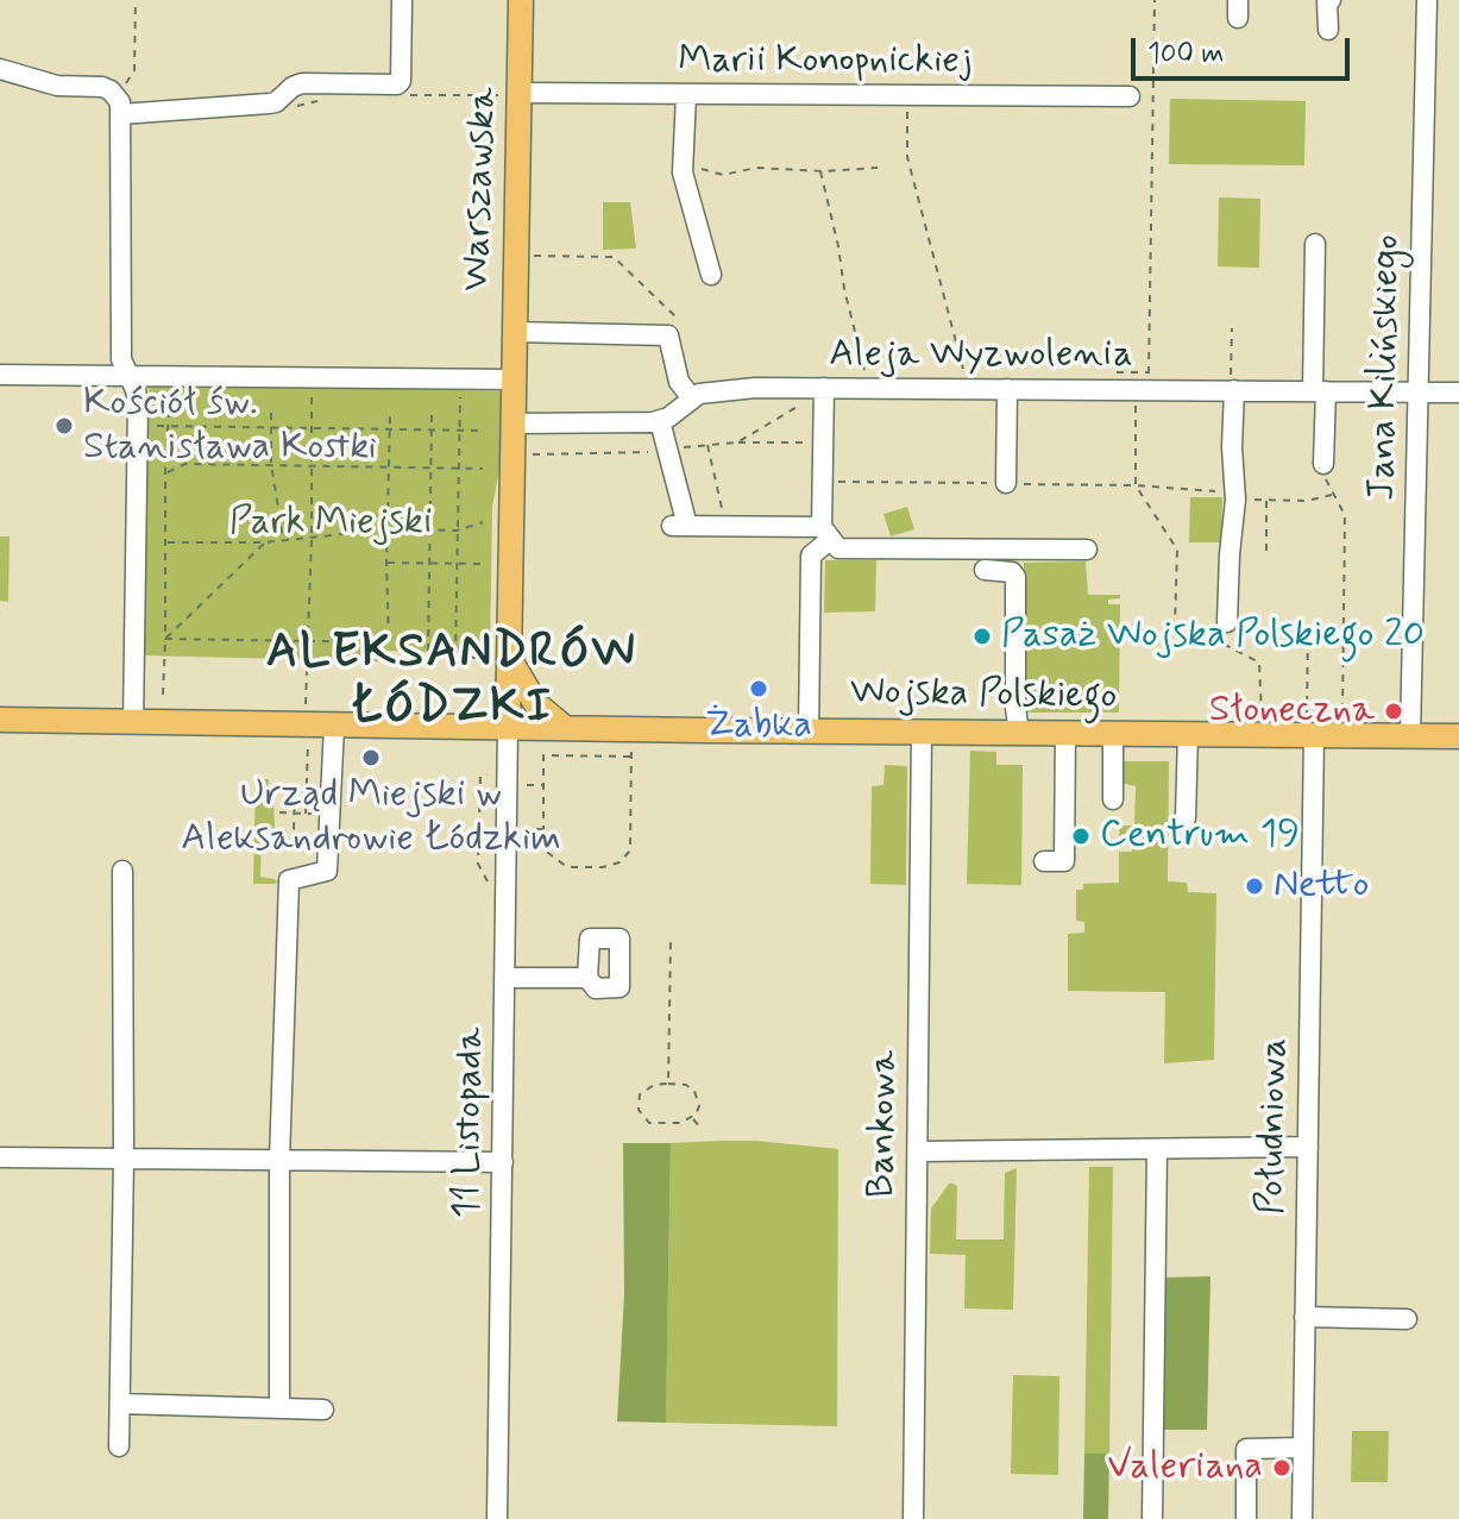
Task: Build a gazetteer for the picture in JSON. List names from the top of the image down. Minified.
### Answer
{"streets":{"main road":["Warszawska","Wojska Polskiego"],"street":["Marii Konopnickiej","Aleja Wyzwolenia","Jana Kilińskiego","11 Listopada","Bankowa","Południowa"]},"crossings":[["Marii Konopnickiej","Warszawska"],["Warszawska","Wojska Polskiego"],["Warszawska","11 Listopada"],["Aleja Wyzwolenia","Jana Kilińskiego"],["Jana Kilińskiego","Wojska Polskiego"],["Wojska Polskiego","11 Listopada"],["Wojska Polskiego","Bankowa"],["Wojska Polskiego","Południowa"]],"districts":["ALEKSANDRÓW ŁÓDZKI"],"parks":["Park Miejski"],"places":["Kościół św. Stanisława Kostki","Pasaż Wojska Polskiego 20","Żabka","Słoneczna","Urząd Miejski w Aleksandrowie Łódzkim","Centrum 19","Netto","Valeriana"],"scale_bar":"100 m"}
